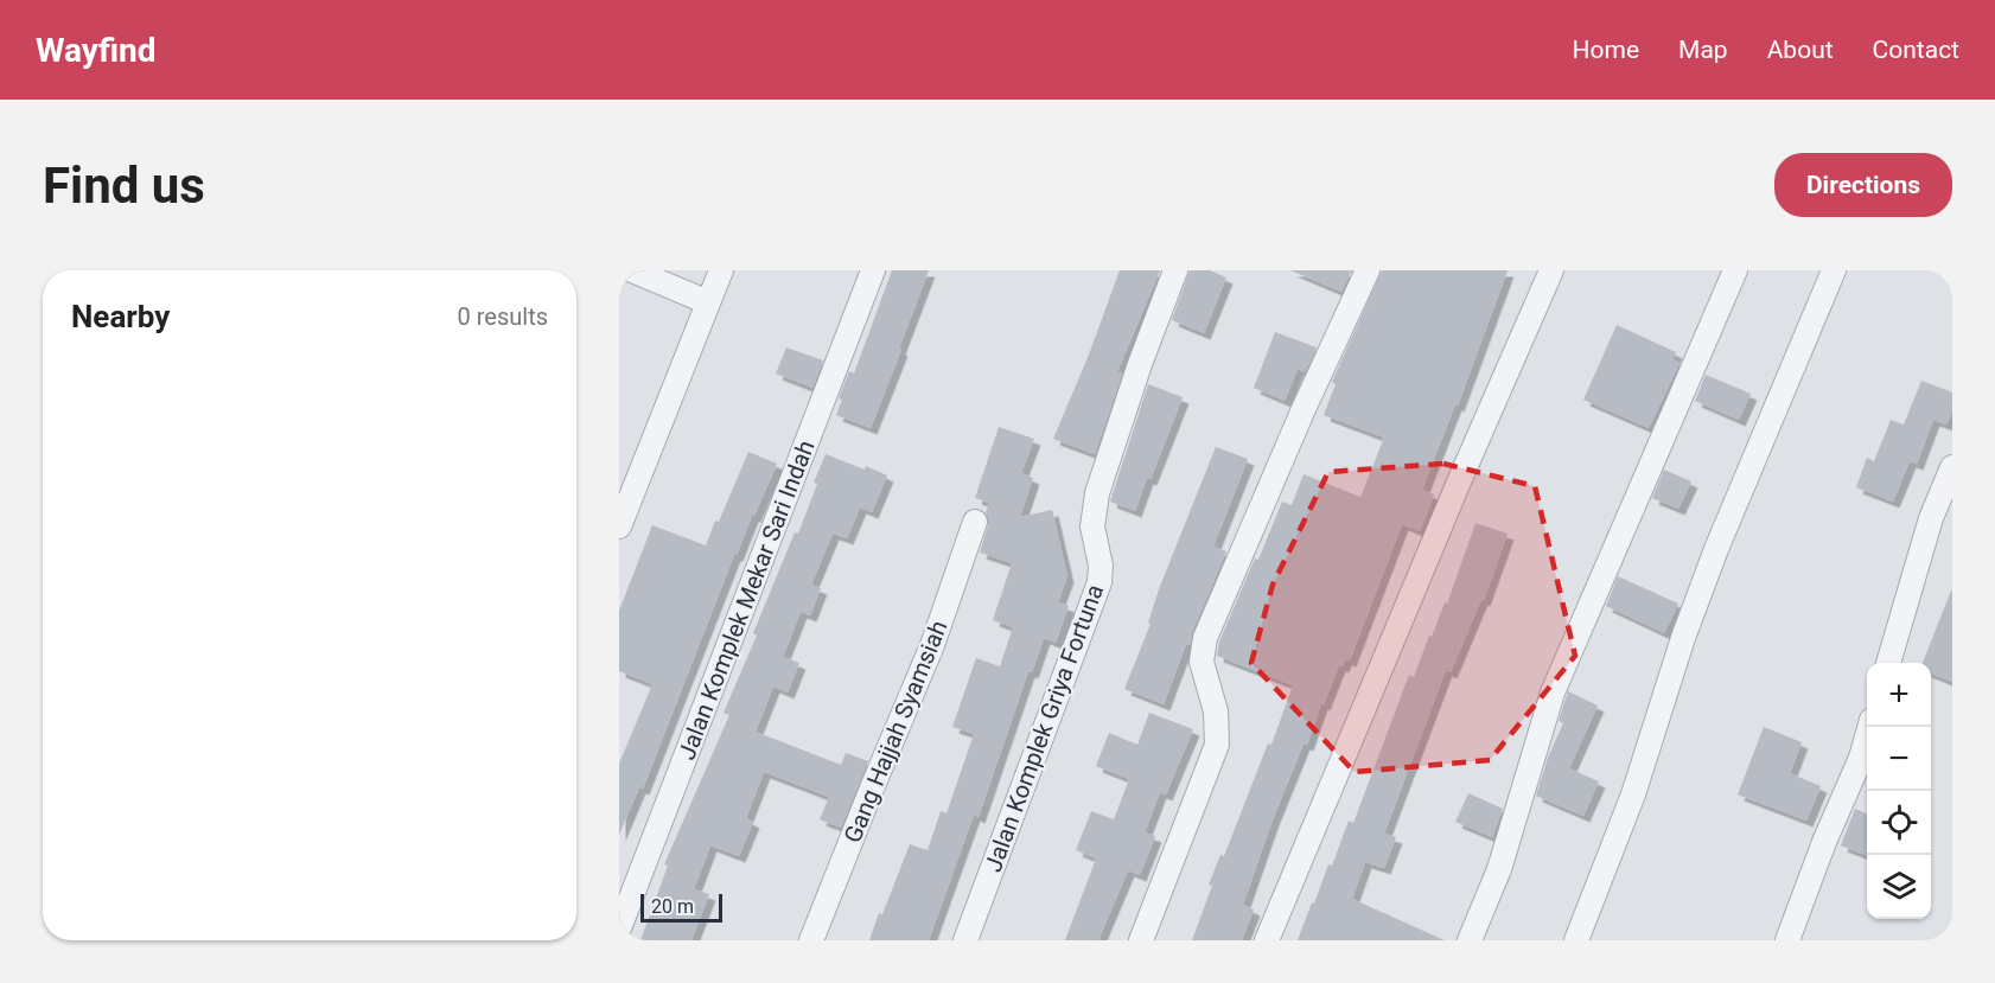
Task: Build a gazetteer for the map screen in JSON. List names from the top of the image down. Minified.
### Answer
{"streets":{"street":["Jalan Komplek Mekar Sari Indah","Jalan Komplek Griya Fortuna","Gang Hajjah Syamsiah"]},"scale_bar":"20 m","page":{"header":"Wayfind","nav":["Home","Map","About","Contact"],"buttons":"Directions","title":"Find us","heading":["Nearby","0 results"],"map_buttons":["+","−"],"scale":"20 m"}}
